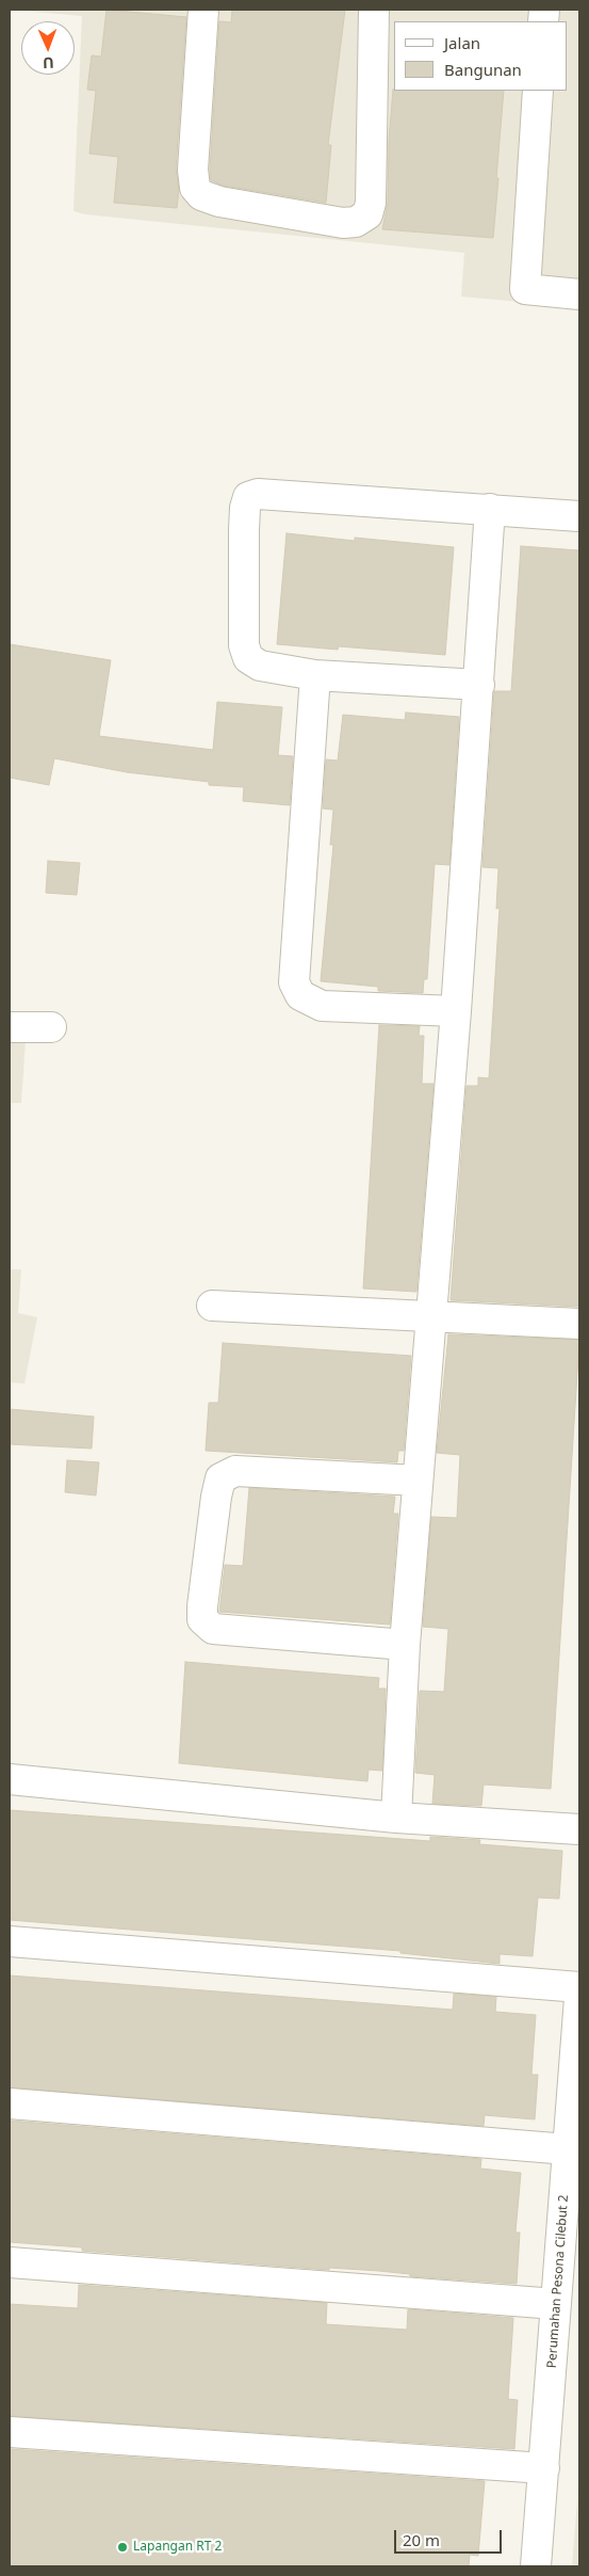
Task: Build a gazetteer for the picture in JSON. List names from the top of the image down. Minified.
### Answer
{"streets":{"street":["Perumahan Pesona Cilebut 2"]},"places":["Lapangan RT 2"],"legend":["Jalan","Bangunan"],"scale_bar":"20 m","north":"bottom"}
